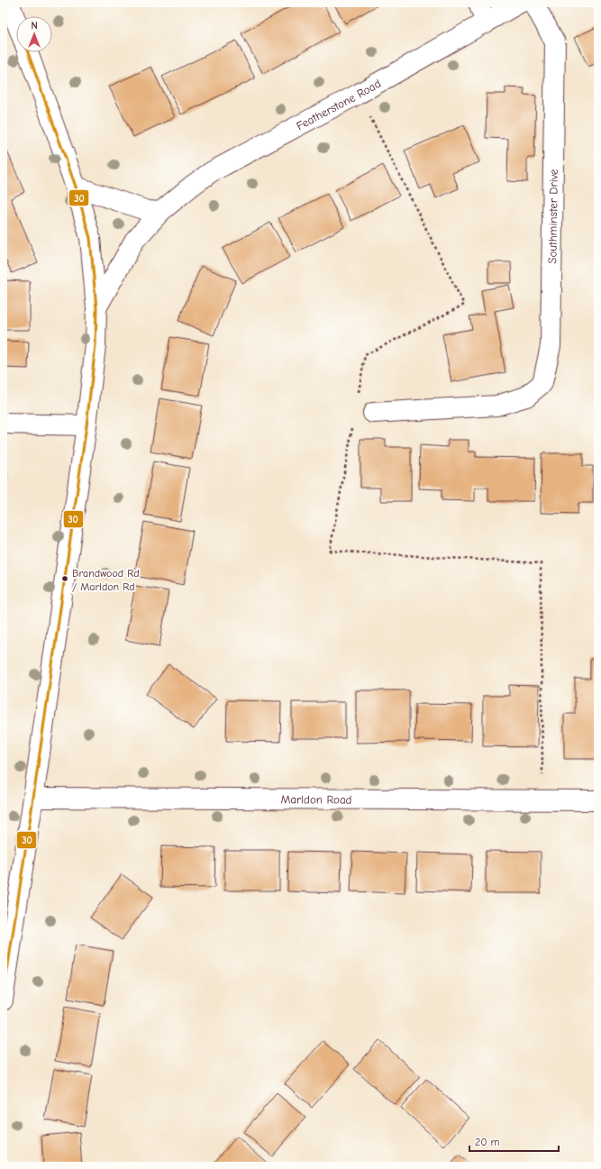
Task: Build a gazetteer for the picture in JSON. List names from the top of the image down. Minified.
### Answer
{"streets":{"street":["Featherstone Road","Southminster Drive","Marldon Road"]},"places":["Brandwood Rd / Marldon Rd"],"lines":["transit line 30"],"scale_bar":"20 m","north":"top"}
